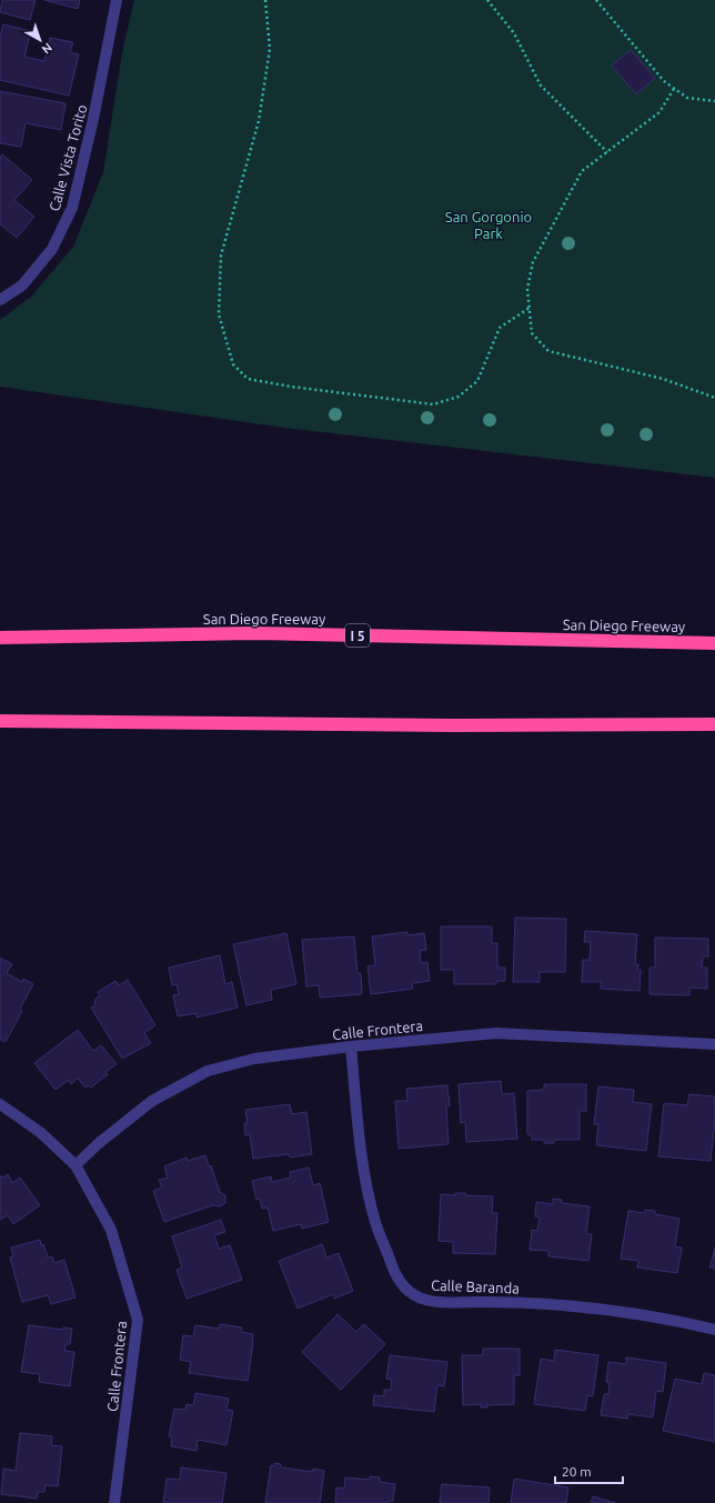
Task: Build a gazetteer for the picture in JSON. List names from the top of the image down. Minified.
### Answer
{"streets":{"highway":["San Diego Freeway","I 5"],"street":["Calle Vista Torito","Calle Frontera","Calle Baranda"]},"crossings":[["Calle Frontera","Calle Baranda"]],"parks":["San Gorgonio Park"],"scale_bar":"20 m","north":"bottom right"}
